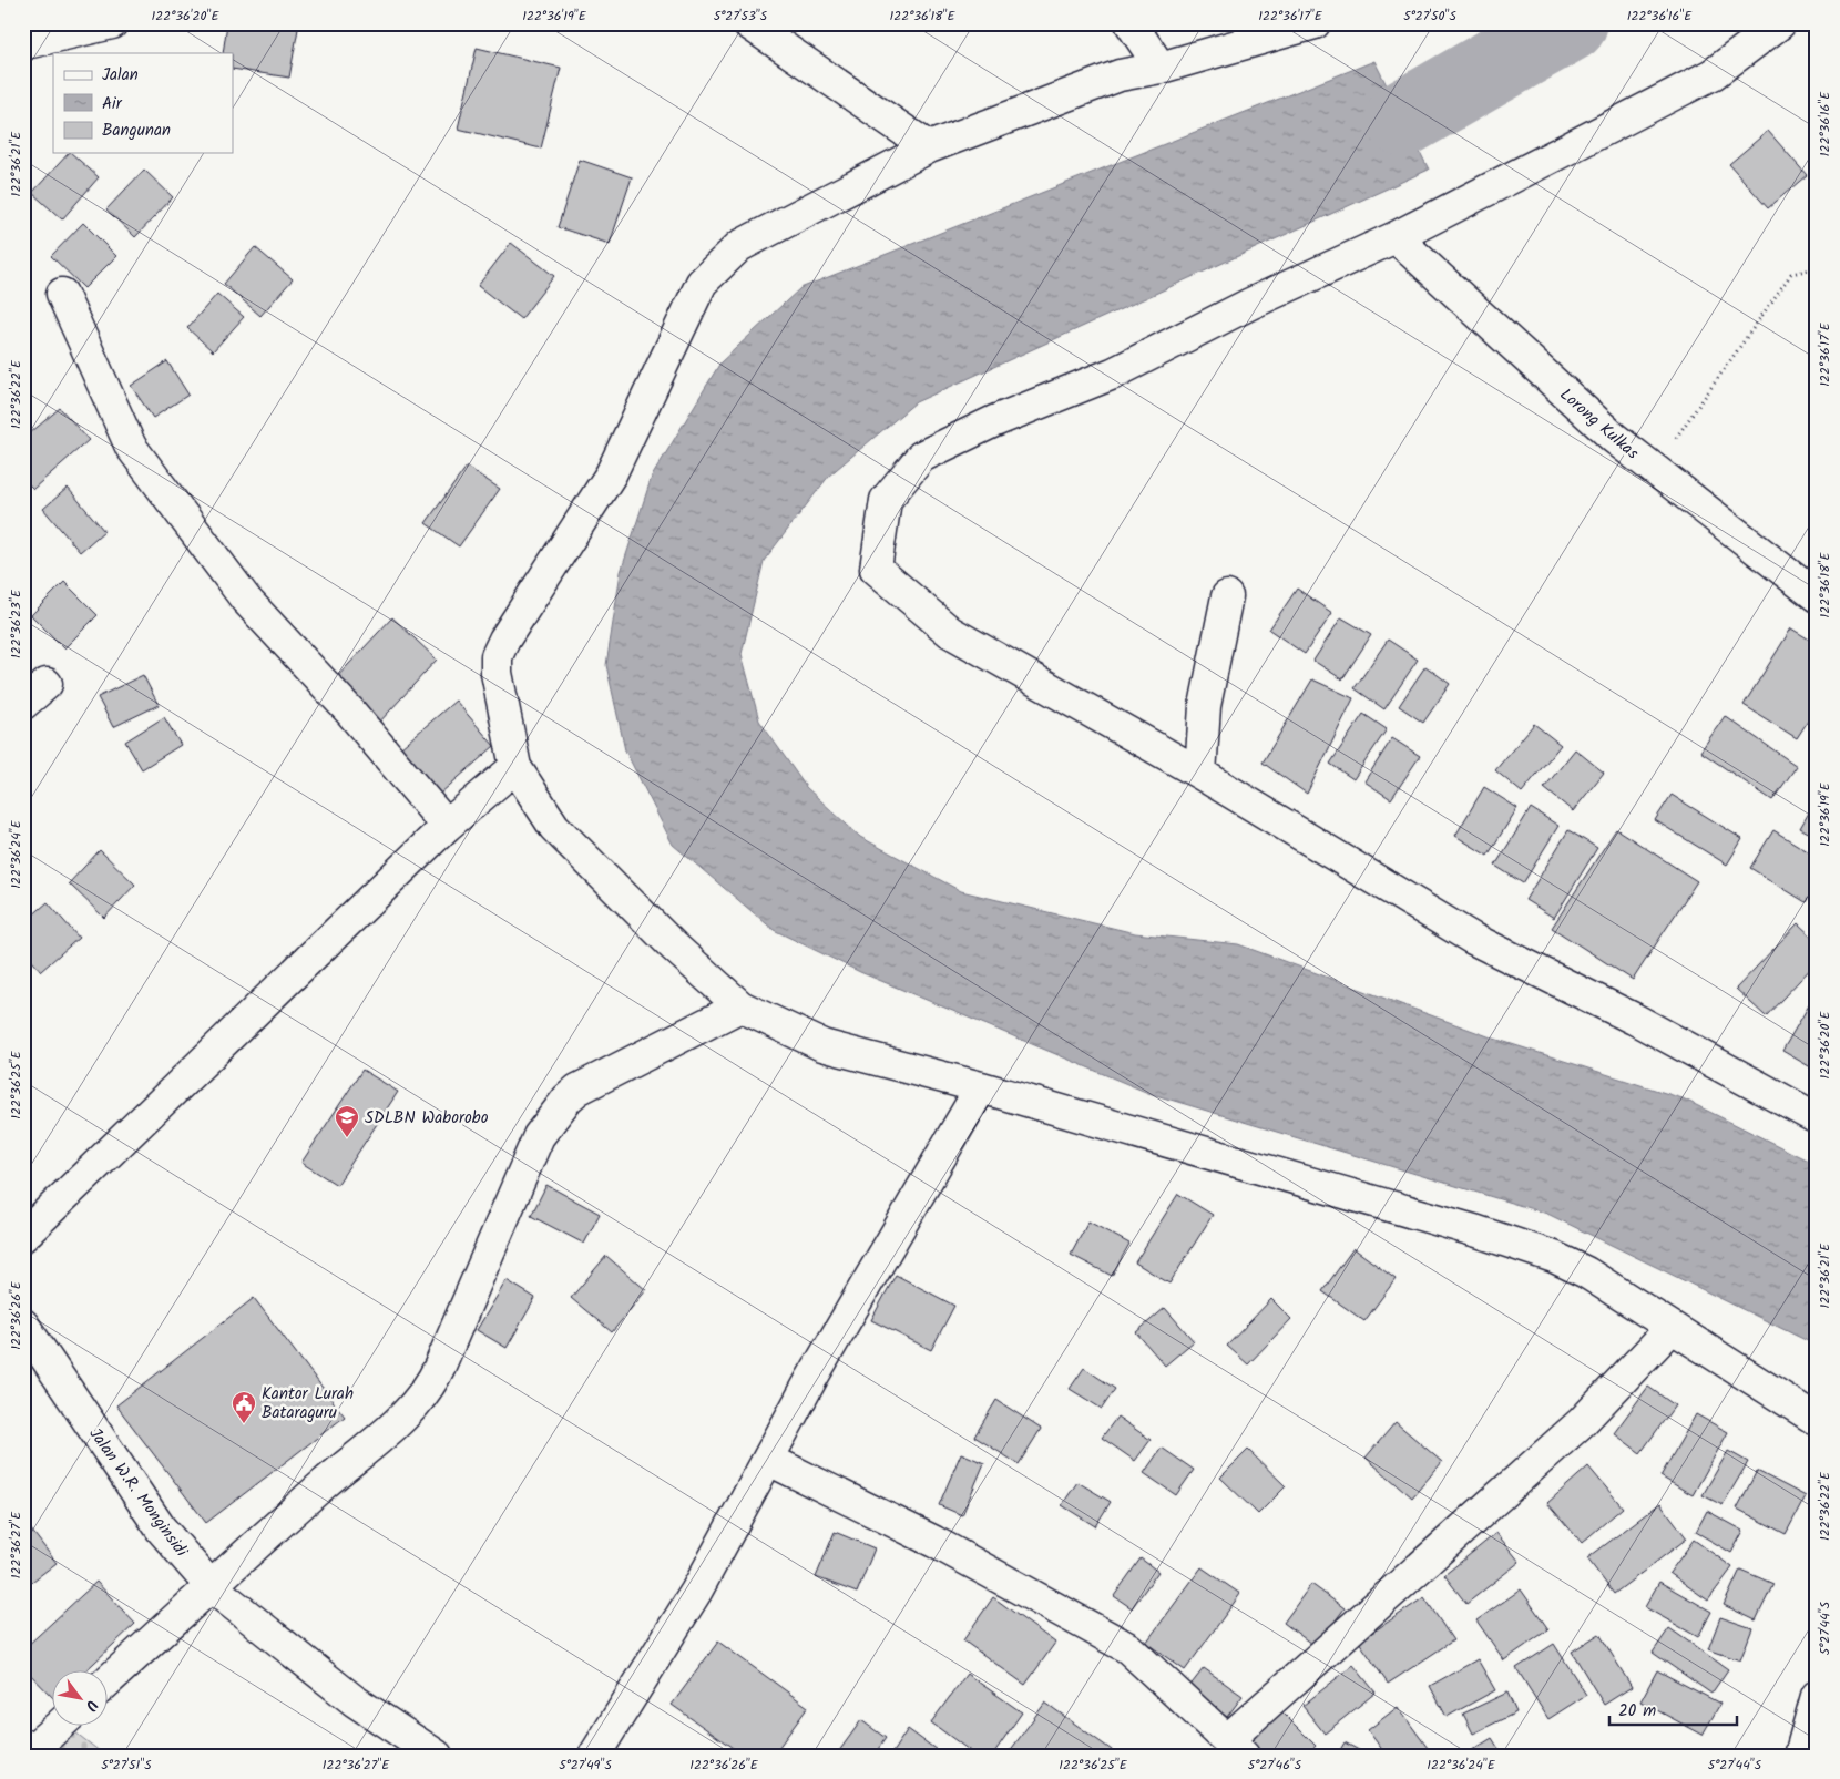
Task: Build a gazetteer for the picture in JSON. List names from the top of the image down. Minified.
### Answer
{"streets":{"street":["Lorong Kulkas","Jalan W.R. Monginsidi"]},"places":{"school or university":["SDLBN Waborobo"],"public building":["Kantor Lurah Bataraguru"]},"legend":["Jalan","Air","Bangunan"],"scale_bar":"20 m","north":"bottom right","coordinates":["122°36'20\"E","122°36'19\"E","5°27'53\"S","122°36'18\"E","122°36'17\"E","5°27'50\"S","122°36'16\"E","122°36'21\"E","122°36'22\"E","122°36'23\"E","122°36'24\"E","122°36'25\"E","122°36'26\"E","122°36'27\"E","5°27'44\"S","5°27'51\"S","5°27'49\"S","5°27'46\"S"]}
